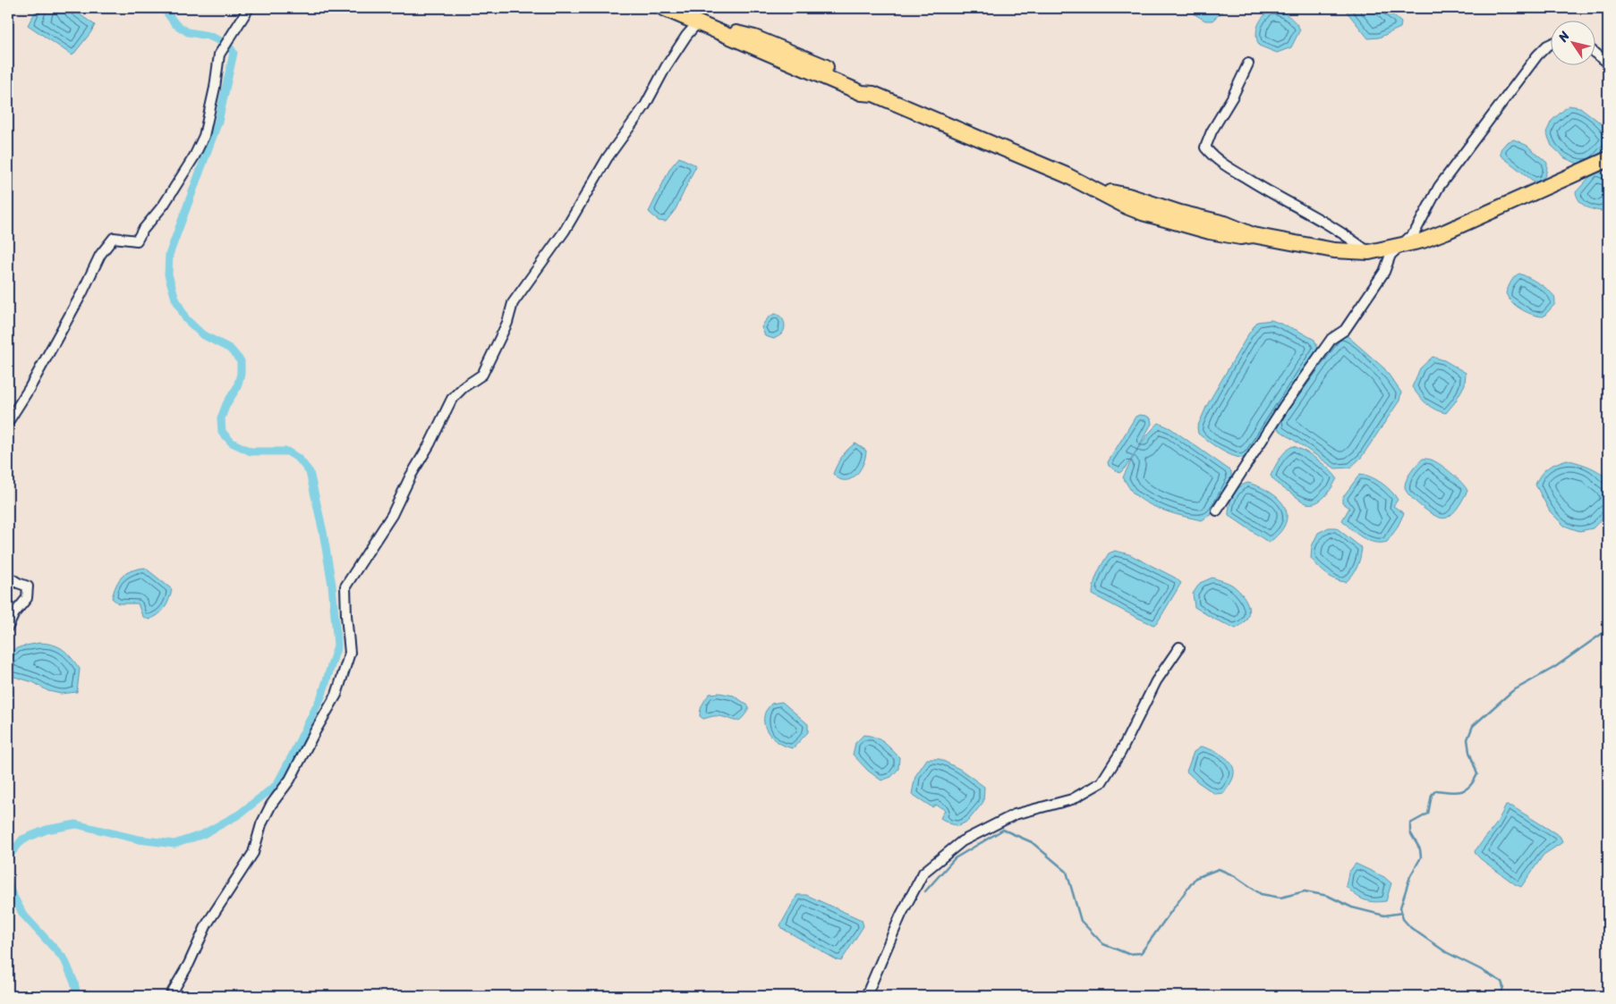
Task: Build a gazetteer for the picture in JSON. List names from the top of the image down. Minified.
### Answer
{"north":"top left"}
